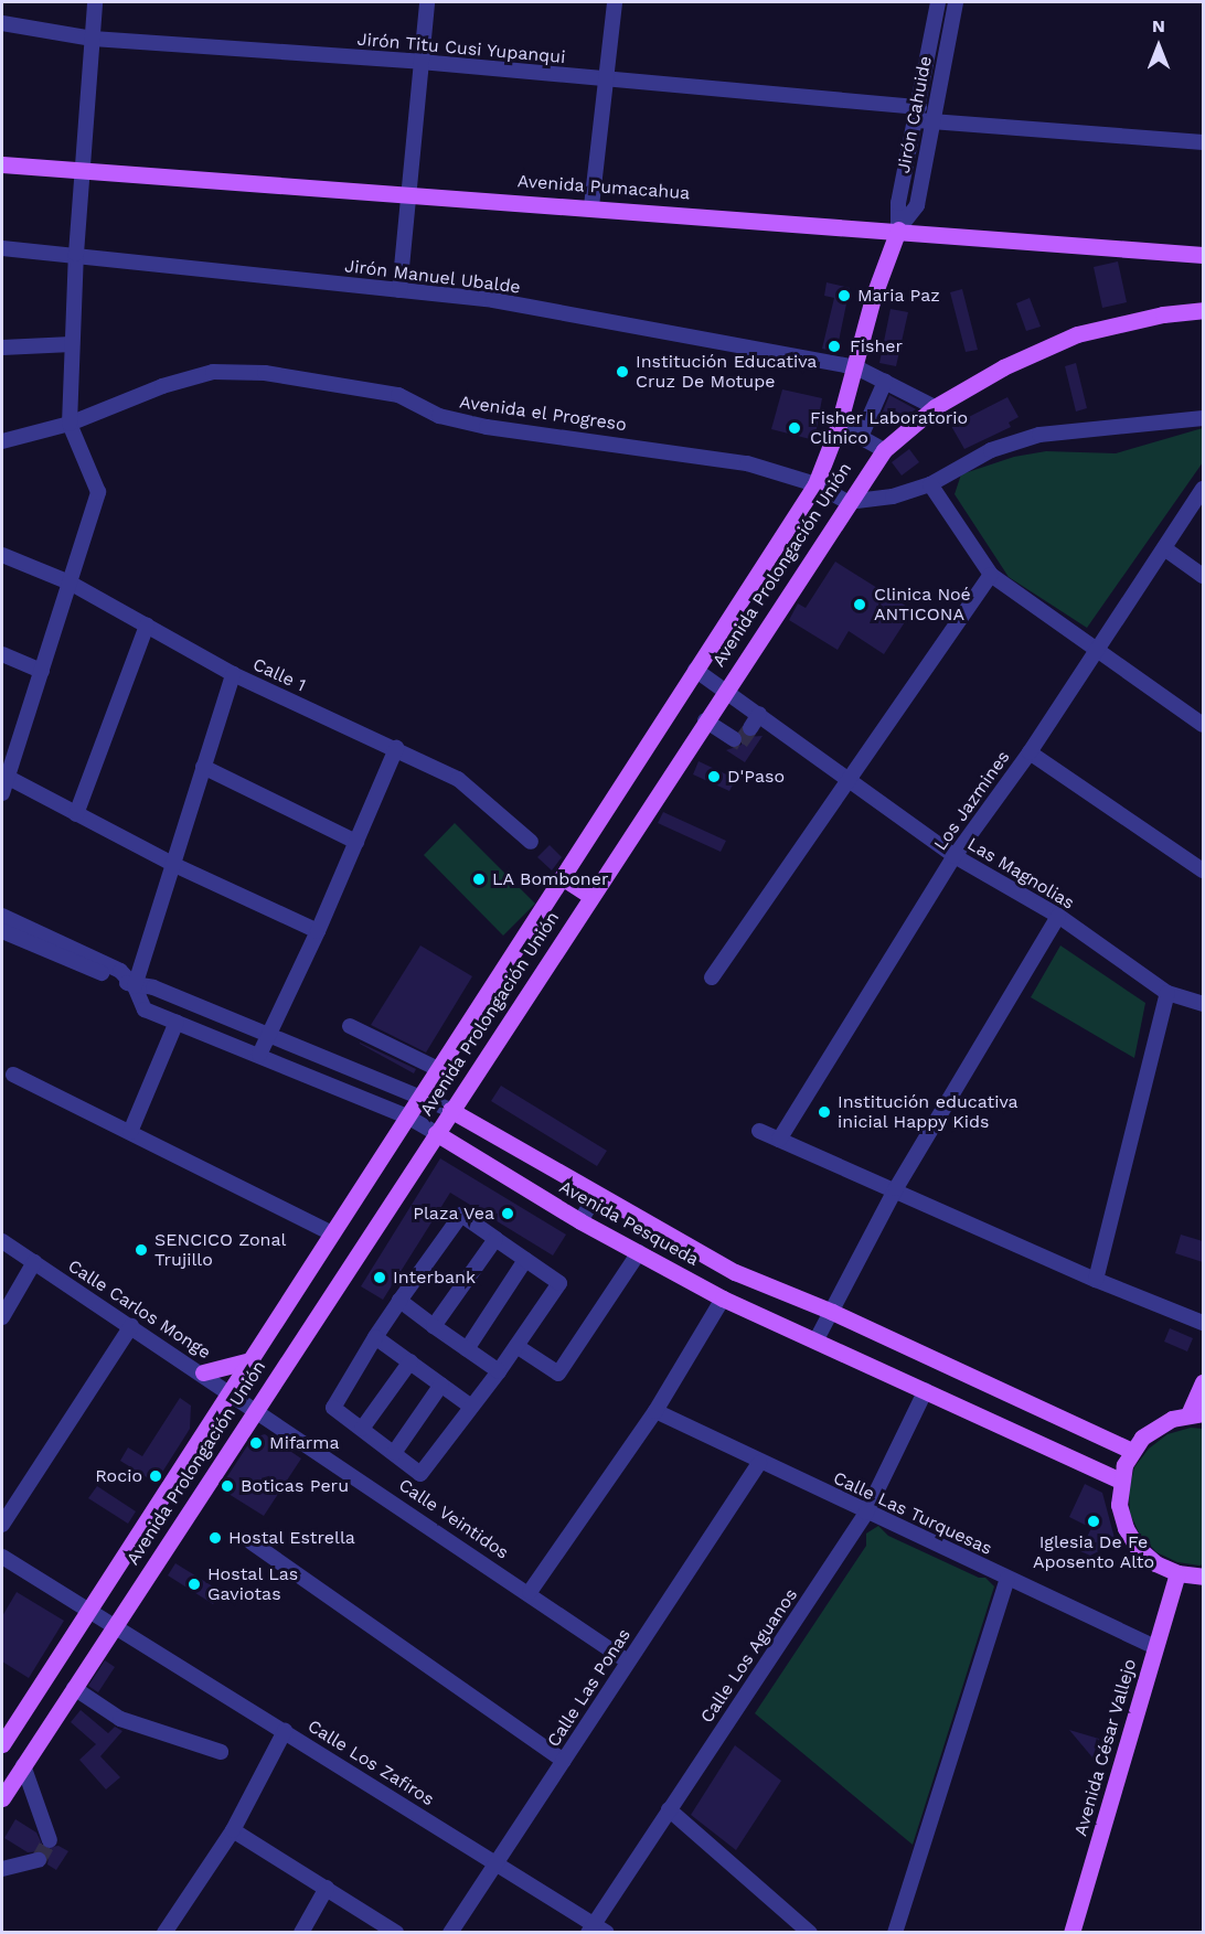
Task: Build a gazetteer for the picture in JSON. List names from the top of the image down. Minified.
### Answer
{"streets":{"main road":["Jirón Cahuide","Avenida Pumacahua","Avenida Prolongación Unión","Avenida Pesqueda","Avenida César Vallejo"],"street":["Jirón Titu Cusi Yupanqui","Jirón Manuel Ubalde","Avenida el Progreso","Calle 1","Los Jazmines","Las Magnolias","Calle Carlos Monge","Calle Las Turquesas","Calle Veintidos","Calle Los Aguanos","Calle Las Ponas","Calle Los Zafiros"]},"crossings":[["Jirón Titu Cusi Yupanqui","Jirón Cahuide"],["Jirón Cahuide","Avenida Pumacahua"],["Jirón Cahuide","Jirón Manuel Ubalde"],["Jirón Cahuide","Avenida el Progreso"],["Jirón Cahuide","Avenida Prolongación Unión"],["Jirón Manuel Ubalde","Avenida Prolongación Unión"],["Avenida el Progreso","Avenida Prolongación Unión"],["Avenida Prolongación Unión","Las Magnolias"],["Avenida Prolongación Unión","Avenida Pesqueda"],["Avenida Prolongación Unión","Calle Carlos Monge"],["Avenida Prolongación Unión","Calle Veintidos"],["Avenida Prolongación Unión","Calle Los Zafiros"],["Los Jazmines","Las Magnolias"],["Avenida Pesqueda","Calle Los Aguanos"],["Calle Carlos Monge","Calle Veintidos"],["Calle Las Turquesas","Calle Los Aguanos"],["Calle Las Turquesas","Calle Las Ponas"],["Calle Las Turquesas","Avenida César Vallejo"],["Calle Veintidos","Calle Las Ponas"],["Calle Los Aguanos","Calle Los Zafiros"],["Calle Las Ponas","Calle Los Zafiros"]],"places":["Maria Paz","Fisher","Institución Educativa Cruz De Motupe","Fisher Laboratorio Clinico","Clinica Noé ANTICONA","D'Paso","LA Bomboner","Institución educativa inicial Happy Kids","Plaza Vea","SENCICO Zonal Trujillo","Interbank","Mifarma","Rocio","Boticas Peru","Iglesia De Fe Aposento Alto","Hostal Estrella","Hostal Las Gaviotas"],"north":"top"}
